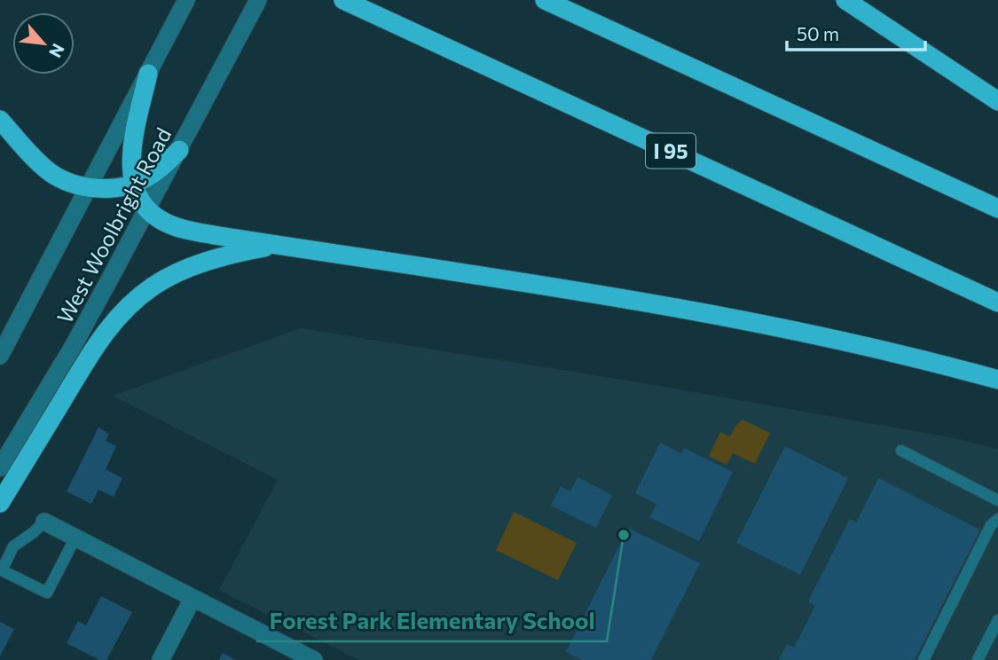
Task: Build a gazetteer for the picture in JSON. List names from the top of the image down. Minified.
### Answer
{"streets":{"highway":["I 95"],"main road":["West Woolbright Road"]},"places":["Forest Park Elementary School"],"scale_bar":"50 m","north":"bottom right"}
